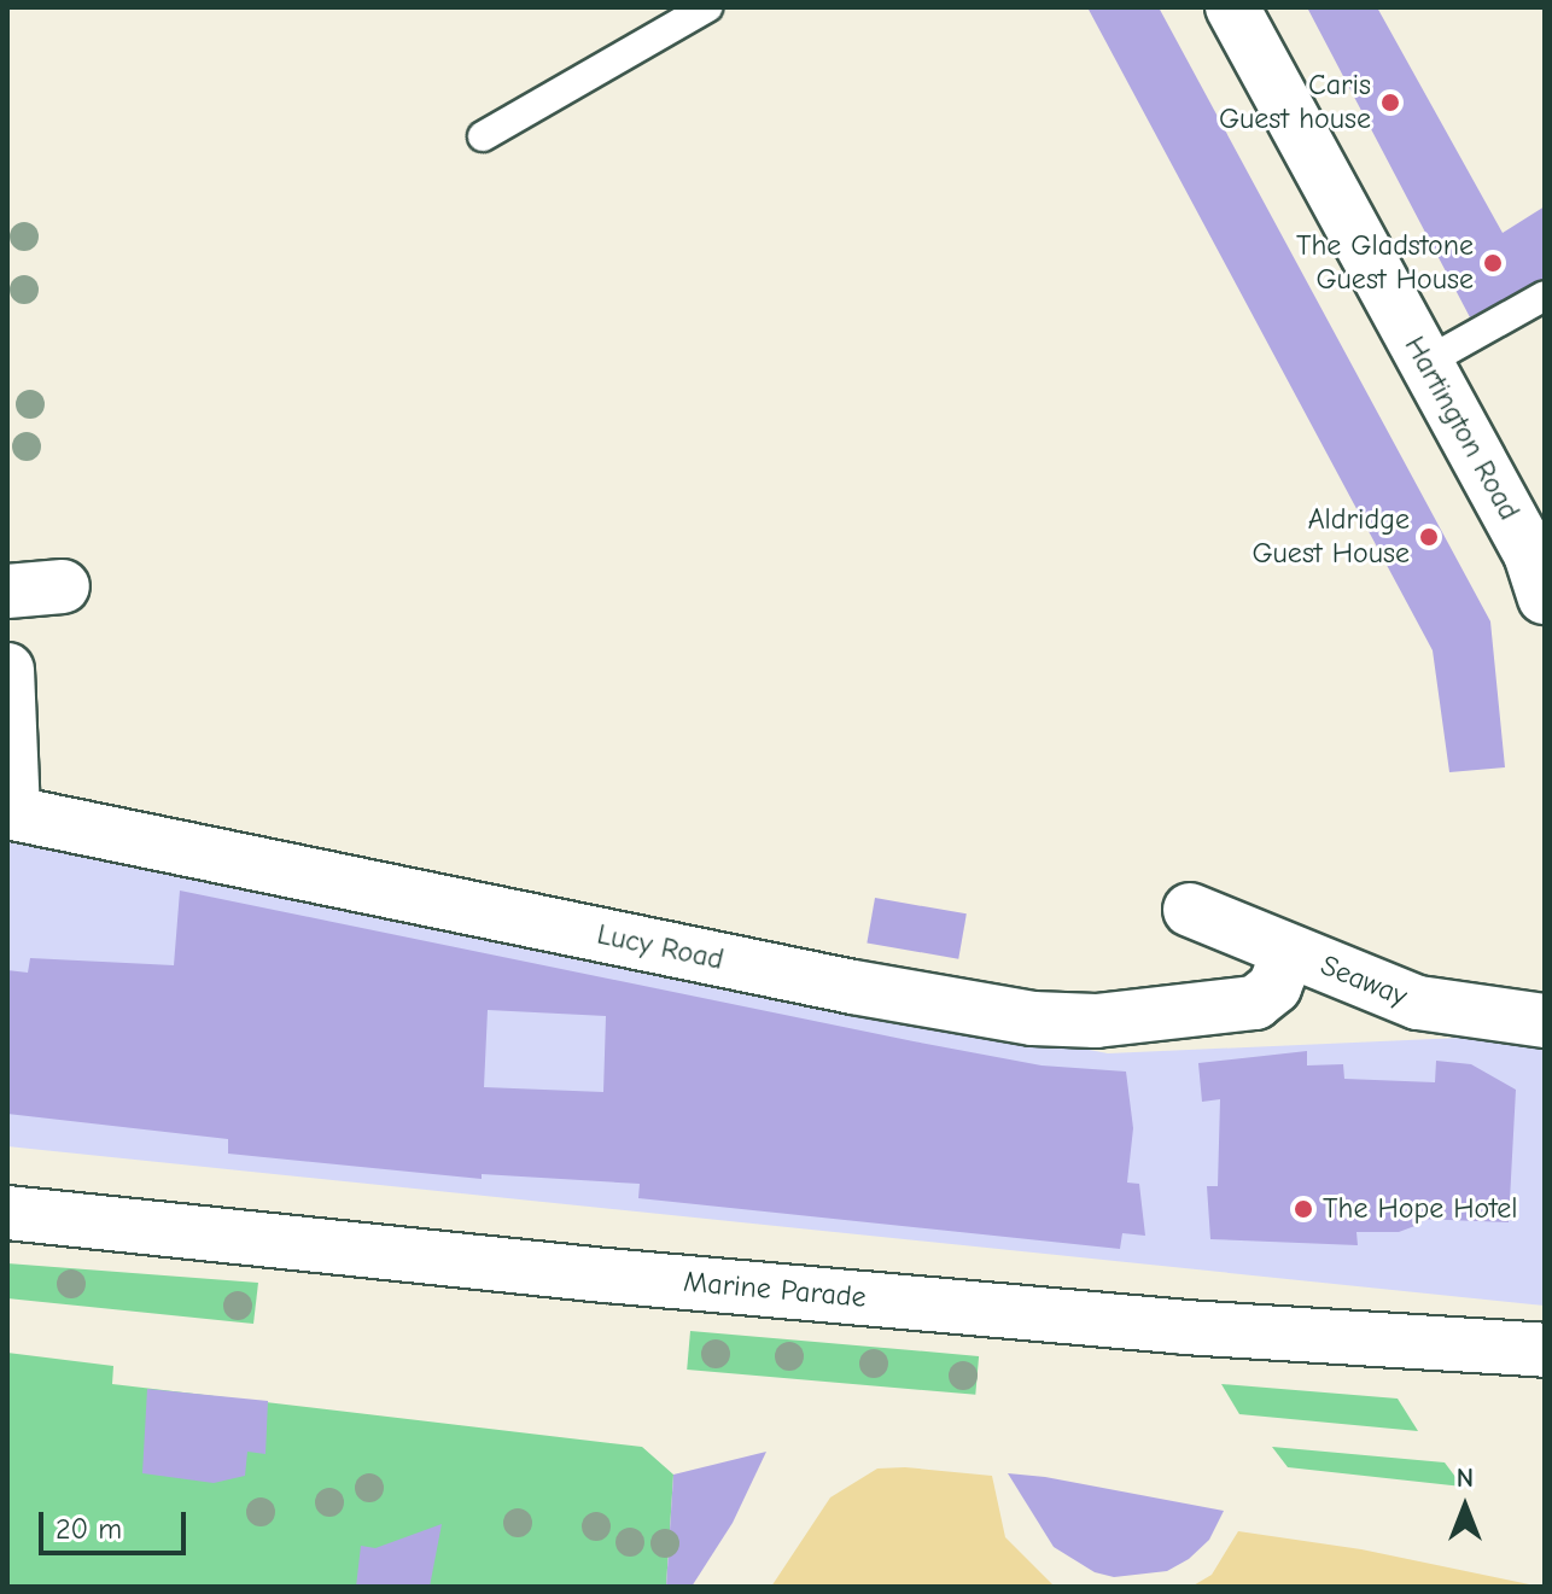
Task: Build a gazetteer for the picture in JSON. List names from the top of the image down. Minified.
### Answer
{"streets":{"street":["Hartington Road","Lucy Road","Seaway","Marine Parade"]},"crossings":[["Lucy Road","Seaway"]],"places":["Caris Guest house","The Gladstone Guest House","Aldridge Guest House","The Hope Hotel"],"scale_bar":"20 m","north":"top"}
